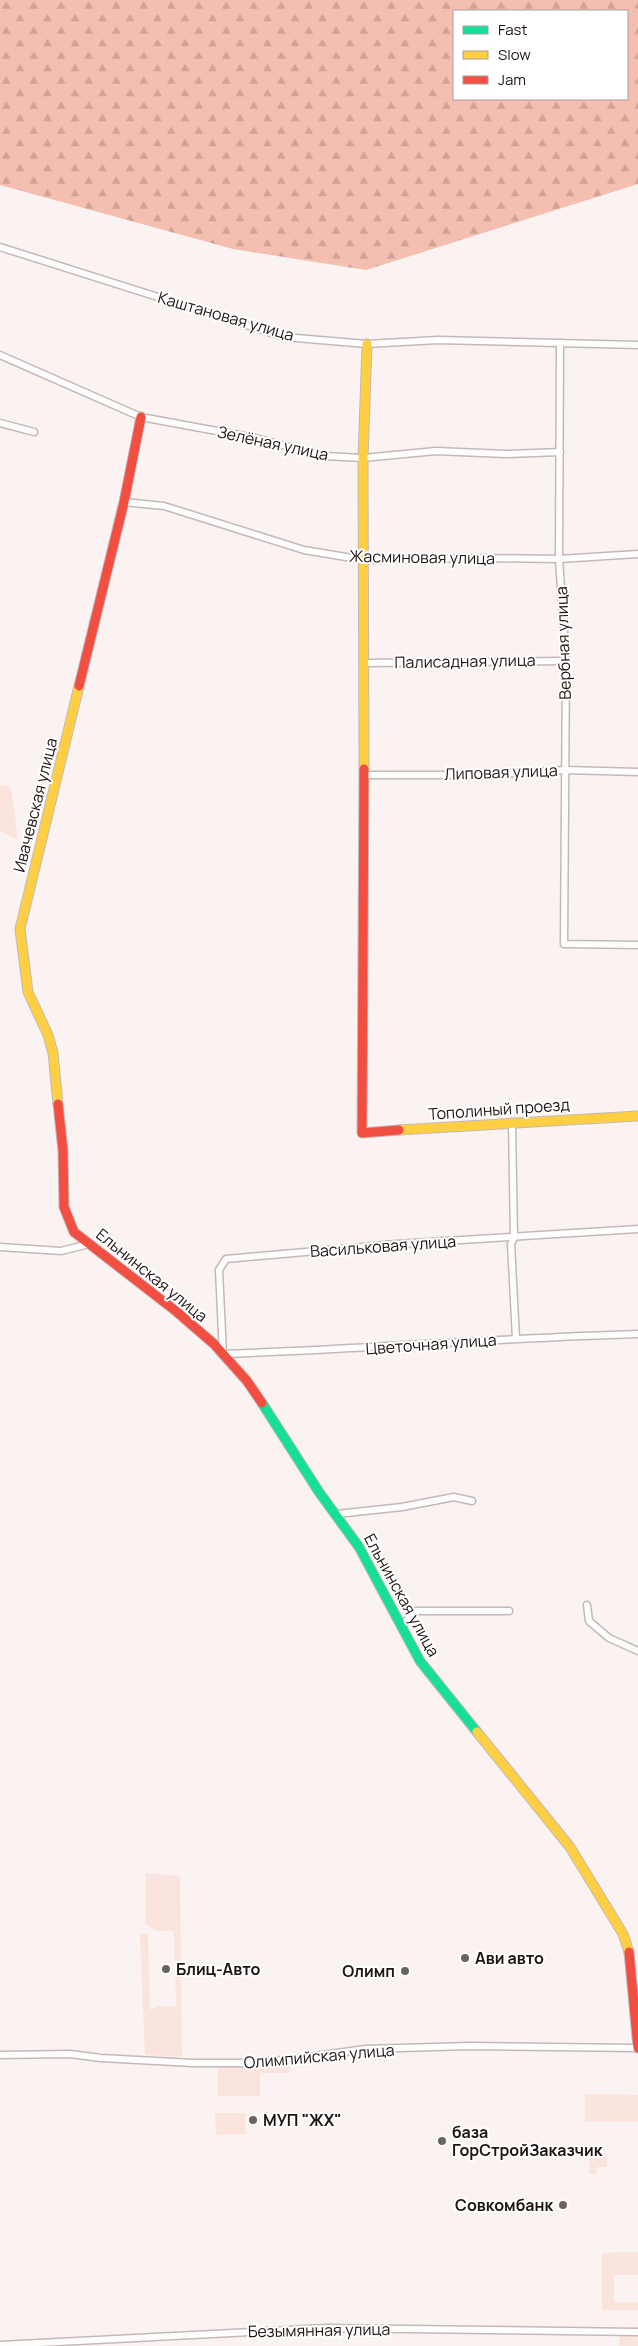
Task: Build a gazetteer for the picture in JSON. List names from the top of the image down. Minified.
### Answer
{"streets":{"street":["Каштановая улица","Зелёная улица","Жасминовая улица","Вербная улица","Палисадная улица","Липовая улица","Ивачевская улица","Тополиный проезд","Васильковая улица","Ельнинская улица","Цветочная улица","Олимпийская улица","Безымянная улица"]},"crossings":[["Каштановая улица","Вербная улица"],["Зелёная улица","Вербная улица"],["Зелёная улица","Ивачевская улица"],["Жасминовая улица","Вербная улица"],["Жасминовая улица","Ивачевская улица"],["Вербная улица","Палисадная улица"],["Вербная улица","Липовая улица"],["Липовая улица","Тополиный проезд"],["Ивачевская улица","Ельнинская улица"],["Васильковая улица","Ельнинская улица"],["Васильковая улица","Цветочная улица"],["Ельнинская улица","Цветочная улица"],["Ельнинская улица","Олимпийская улица"]],"places":["Ави авто","Блиц-Авто","Олимп","МУП \"ЖХ\"","база ГорСтройЗаказчик","Совкомбанк"],"legend":["Fast","Slow","Jam"]}
